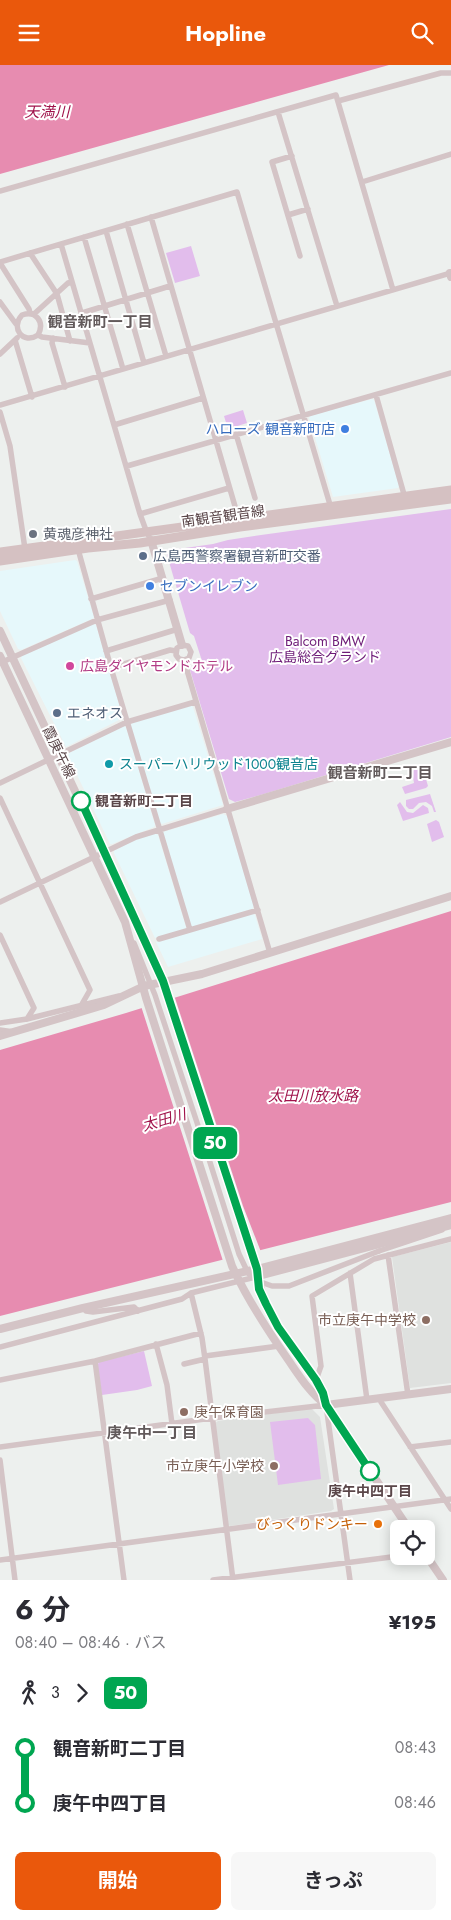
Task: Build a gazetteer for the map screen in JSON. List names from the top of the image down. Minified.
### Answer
{"streets":{"main road":["南観音観音線"],"street":["霞庚午線"]},"districts":["観音新町一丁目","観音新町二丁目","庚午中一丁目"],"water":["天満川","太田川放水路","太田川"],"parks":["Balcom BMW 広島総合グランド"],"places":["ハローズ 観音新町店","黄魂彦神社","広島西警察署観音新町交番","セブンイレブン","広島ダイヤモンドホテル","エネオス","スーパーハリウッド1000観音店","観音新町二丁目","市立庚午中学校","庚午保育園","市立庚午小学校","庚午中四丁目","びっくりドンキー"],"lines":["bus line 50"],"page":{"header":"Hopline","on_map":"50","heading":["6 分","08:40 – 08:46 · バス","¥195"],"legs":["3","50"],"list":[{"name":"観音新町二丁目","value":"08:43"},{"name":"庚午中四丁目","value":"08:46"}],"buttons":["開始","きっぷ"]}}
